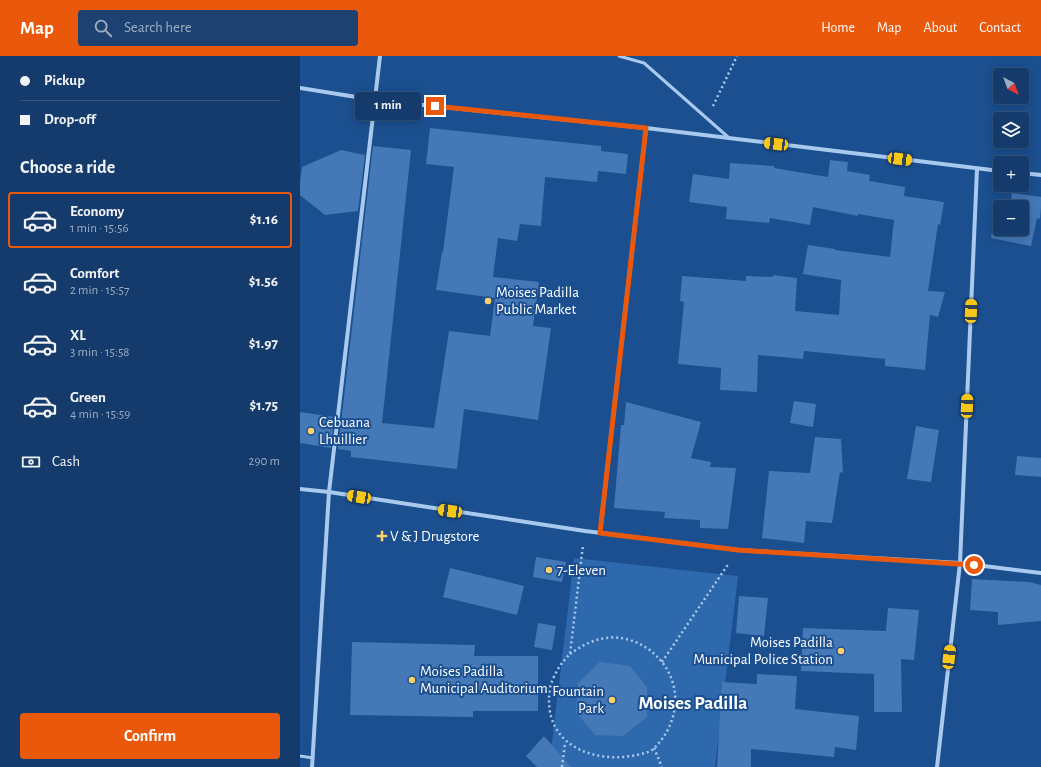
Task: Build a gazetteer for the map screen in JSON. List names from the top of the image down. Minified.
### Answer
{"districts":["Moises Padilla"],"places":{"other":["Moises Padilla Public Market","Cebuana Lhuillier","7-Eleven","Moises Padilla Municipal Police Station","Moises Padilla Municipal Auditorium","Fountain Park"],"health":["V & J Drugstore"]},"north":"bottom right","page":{"header":"Map","search":"Search here","nav":["Home","Map","About","Contact"],"banner":["Pickup","Drop-off"],"map_buttons":["+","−"],"bubble":"1 min","heading":"Choose a ride","list":[{"name":"Economy","note":"1 min · 15:56","value":"$1.16"},{"name":"Comfort","note":"2 min · 15:57","value":"$1.56"},{"name":"XL","note":"3 min · 15:58","value":"$1.97"},{"name":"Green","note":"4 min · 15:59","value":"$1.75"}],"pay":["Cash","290 m"],"buttons":"Confirm"}}
